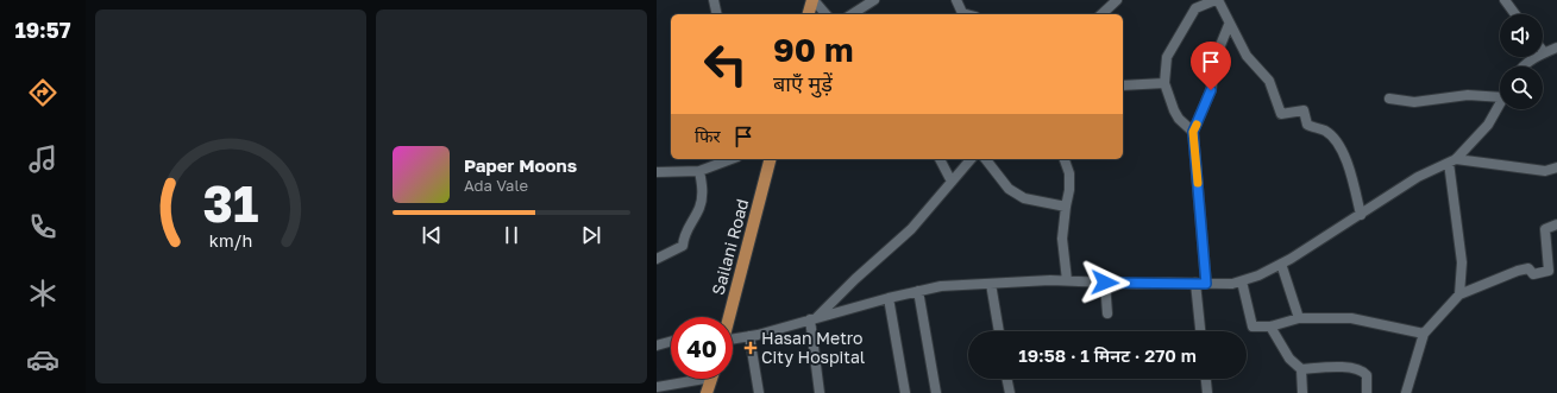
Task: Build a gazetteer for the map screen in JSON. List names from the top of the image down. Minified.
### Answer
{"streets":{"main road":["Sailani Road"]},"places":{"health":["Hasan Metro City Hospital"]},"page":{"tabs":"19:57","turn":["90 m","बाएँ मुड़ें"],"then":"फिर","song":["Paper Moons","Ada Vale"],"limit":"40","trip":"19:58 · 1 मिनट · 270 m","gauge":["31","km/h"]}}
